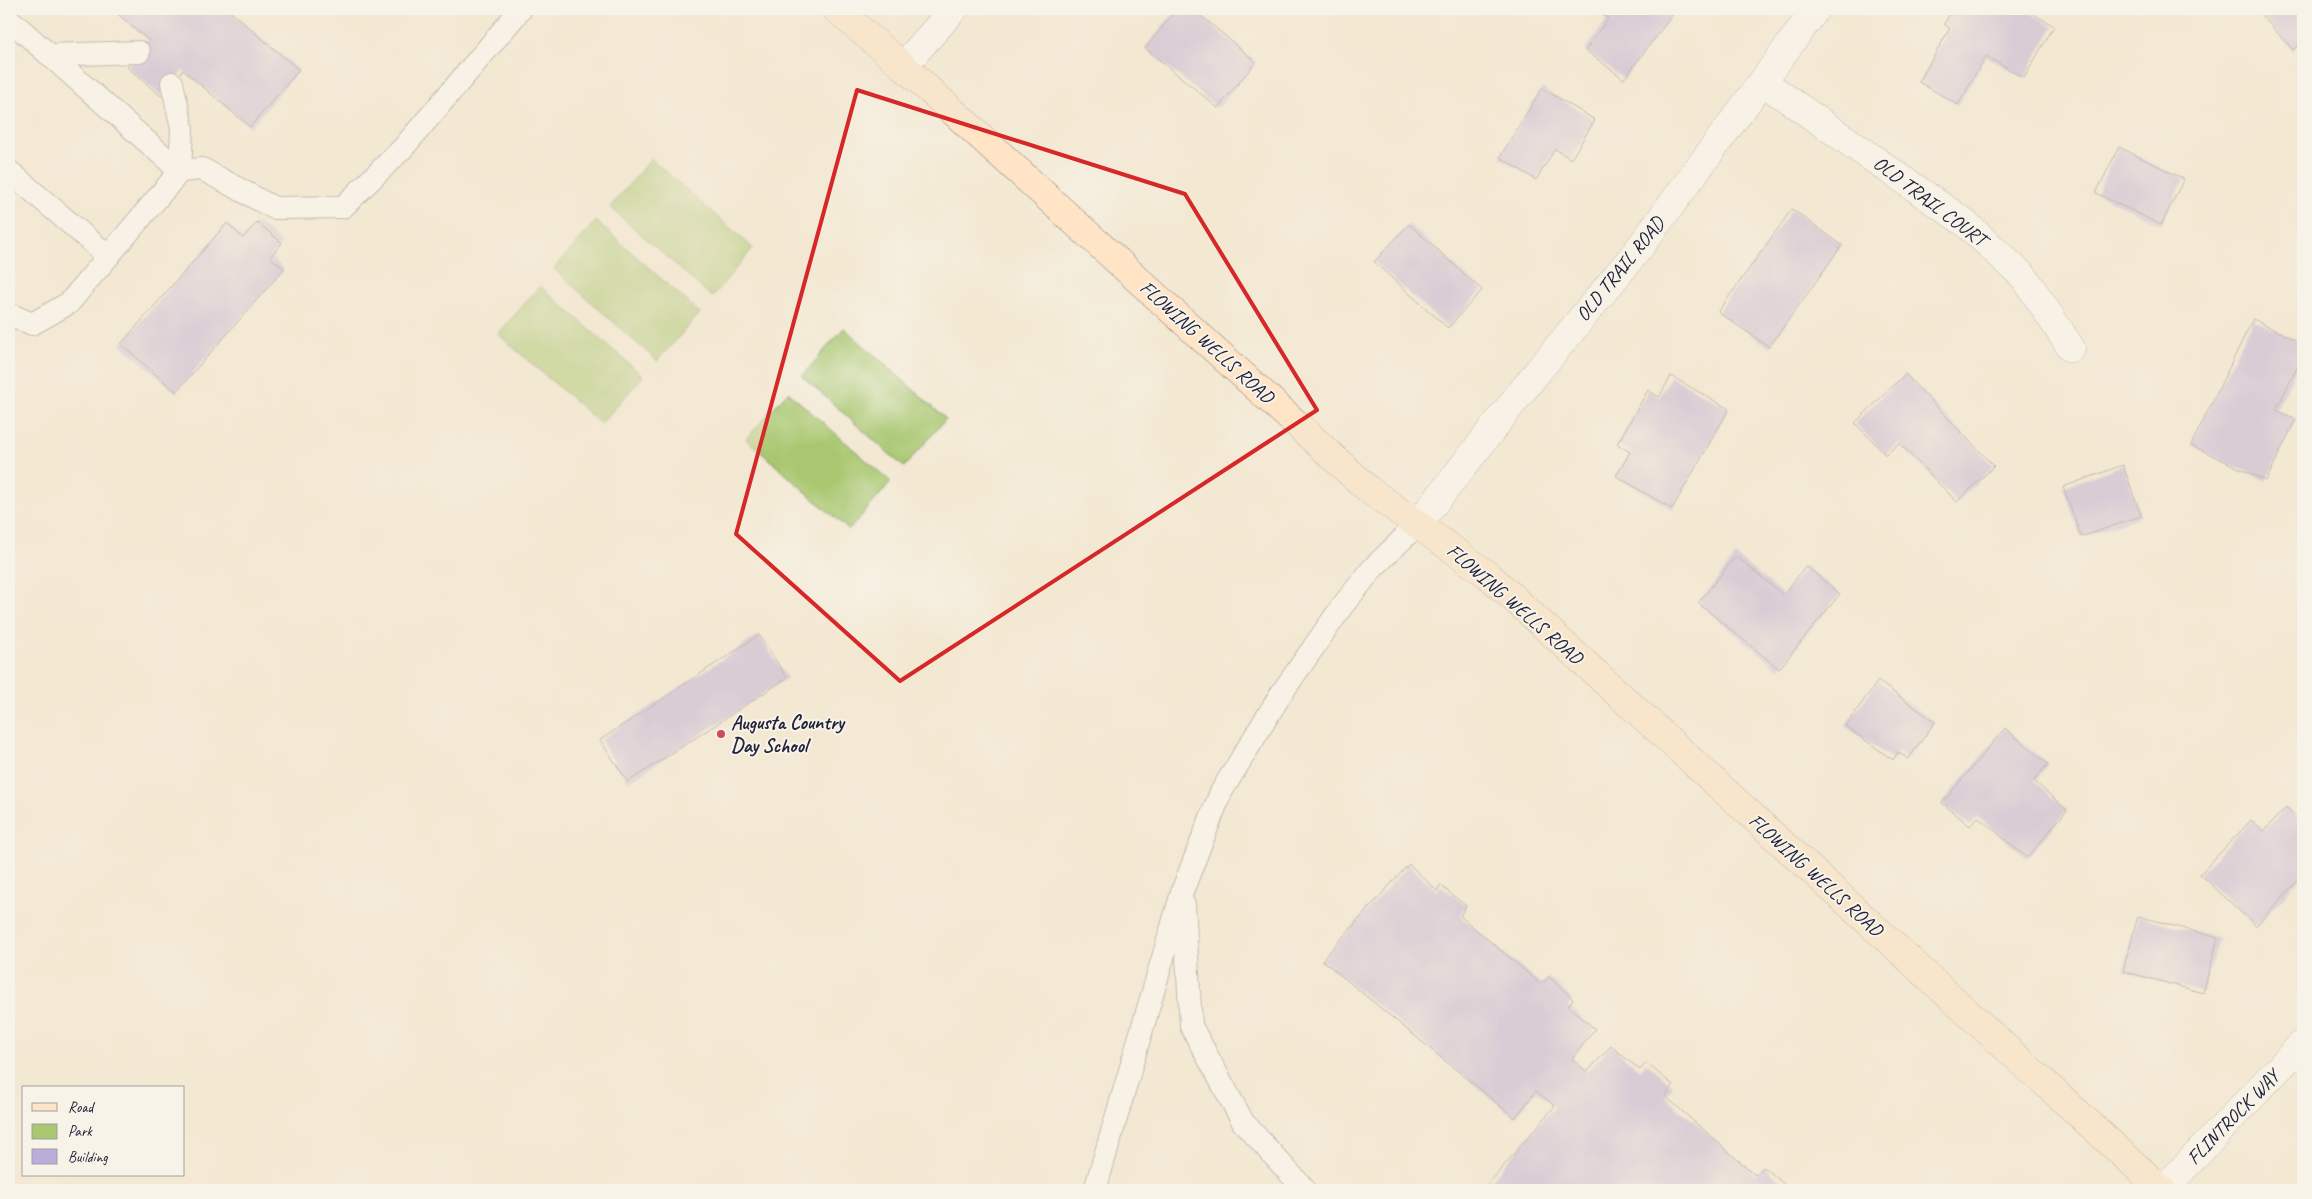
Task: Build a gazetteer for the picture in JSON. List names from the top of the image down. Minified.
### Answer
{"streets":{"main road":["FLOWING WELLS ROAD"],"street":["OLD TRAIL COURT","OLD TRAIL ROAD","FLINTROCK WAY"]},"crossings":[["OLD TRAIL COURT","OLD TRAIL ROAD"],["OLD TRAIL ROAD","FLOWING WELLS ROAD"],["FLOWING WELLS ROAD","FLINTROCK WAY"]],"places":["Augusta Country Day School"],"legend":["Road","Park","Building"]}
